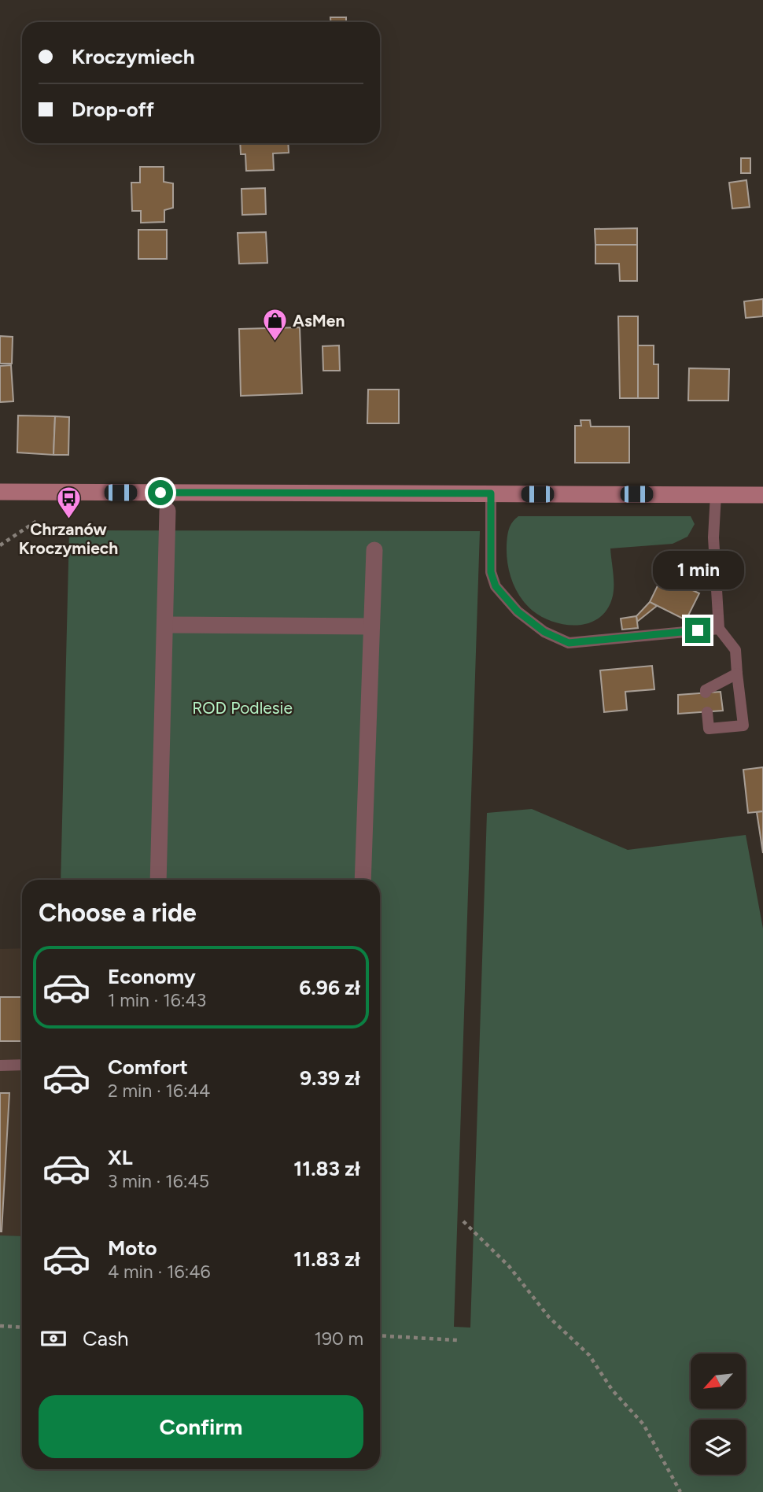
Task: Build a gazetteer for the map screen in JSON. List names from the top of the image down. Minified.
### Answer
{"parks":["ROD Podlesie"],"places":{"shop":["AsMen"],"bus stop":["Chrzanów Kroczymiech"]},"north":"bottom left","page":{"banner":["Kroczymiech","Drop-off"],"bubble":"1 min","heading":"Choose a ride","list":[{"name":"Economy","note":"1 min · 16:43","value":"6.96 zł"},{"name":"Comfort","note":"2 min · 16:44","value":"9.39 zł"},{"name":"XL","note":"3 min · 16:45","value":"11.83 zł"},{"name":"Moto","note":"4 min · 16:46","value":"11.83 zł"}],"pay":["Cash","190 m"],"buttons":"Confirm"}}
